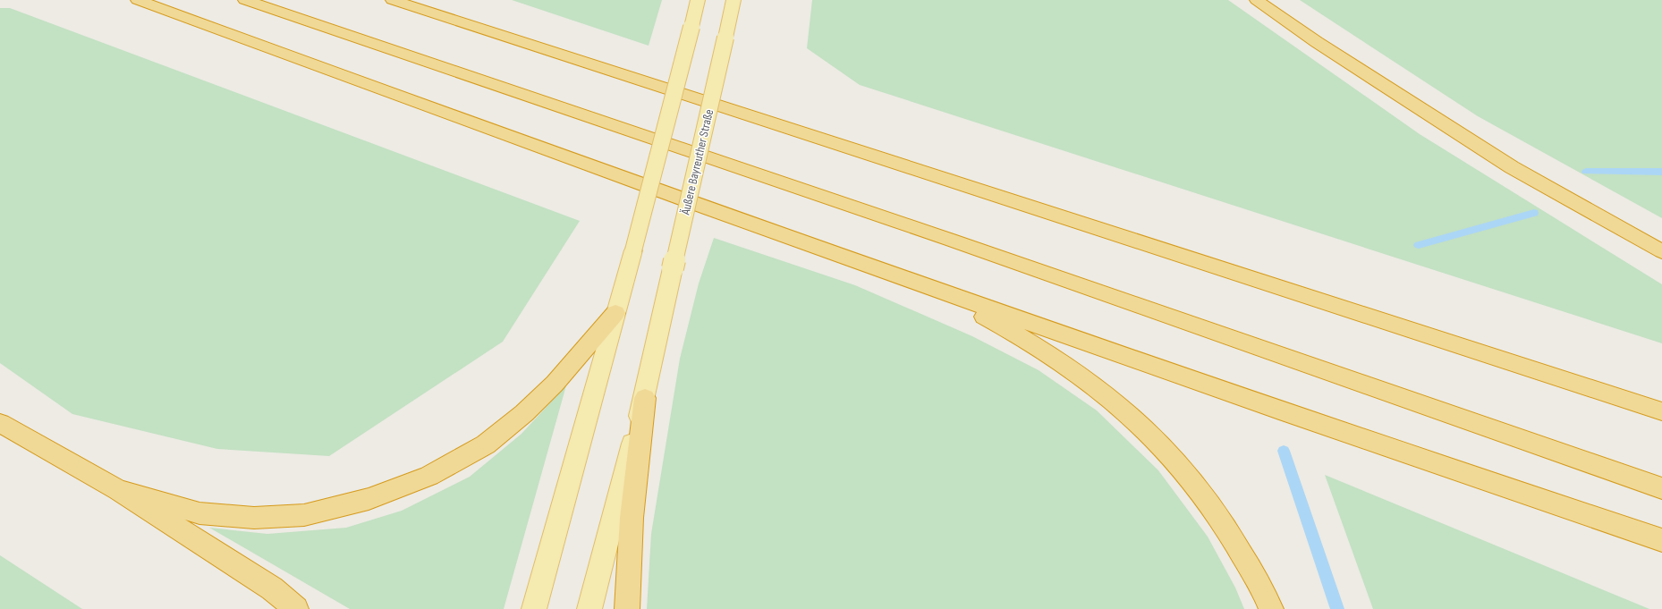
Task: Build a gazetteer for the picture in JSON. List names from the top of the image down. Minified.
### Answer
{"streets":{"main road":["Äußere Bayreuther Straße"]}}
